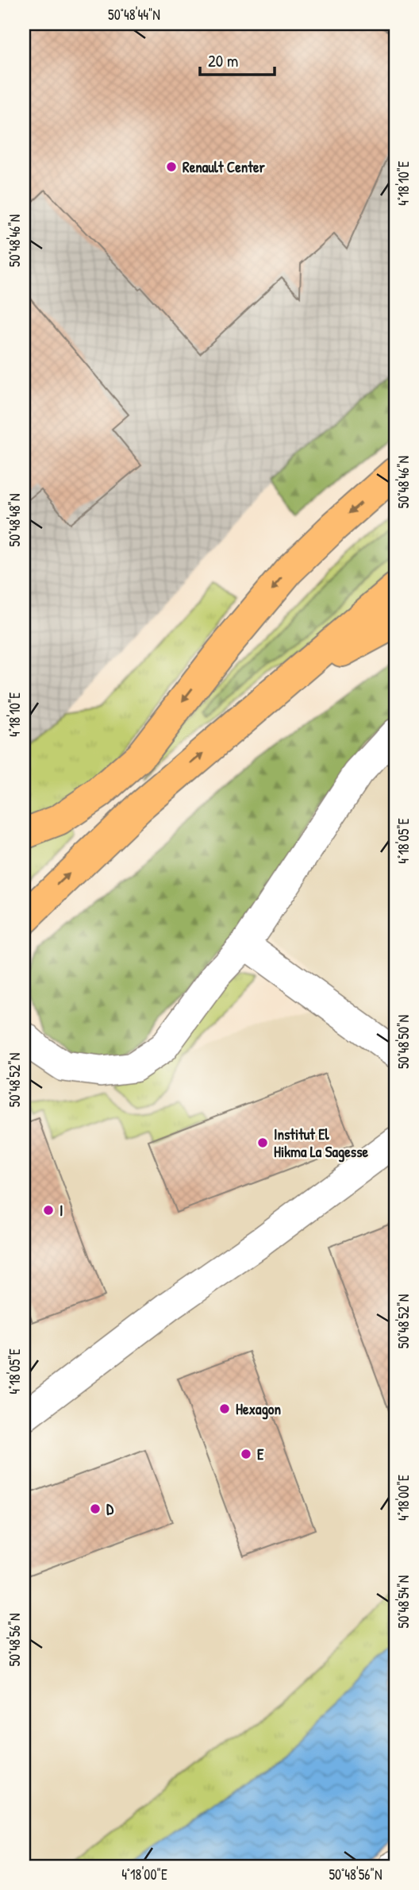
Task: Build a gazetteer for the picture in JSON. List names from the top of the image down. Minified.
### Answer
{"places":["Renault Center","Institut El Hikma La Sagesse","I","Hexagon","E","D"],"scale_bar":"20 m","coordinates":["50°48'44\"N","4°18'10\"E","50°48'46\"N","50°48'48\"N","4°18'05\"E","50°48'50\"N","50°48'52\"N","4°18'00\"E","50°48'54\"N","50°48'56\"N"]}
